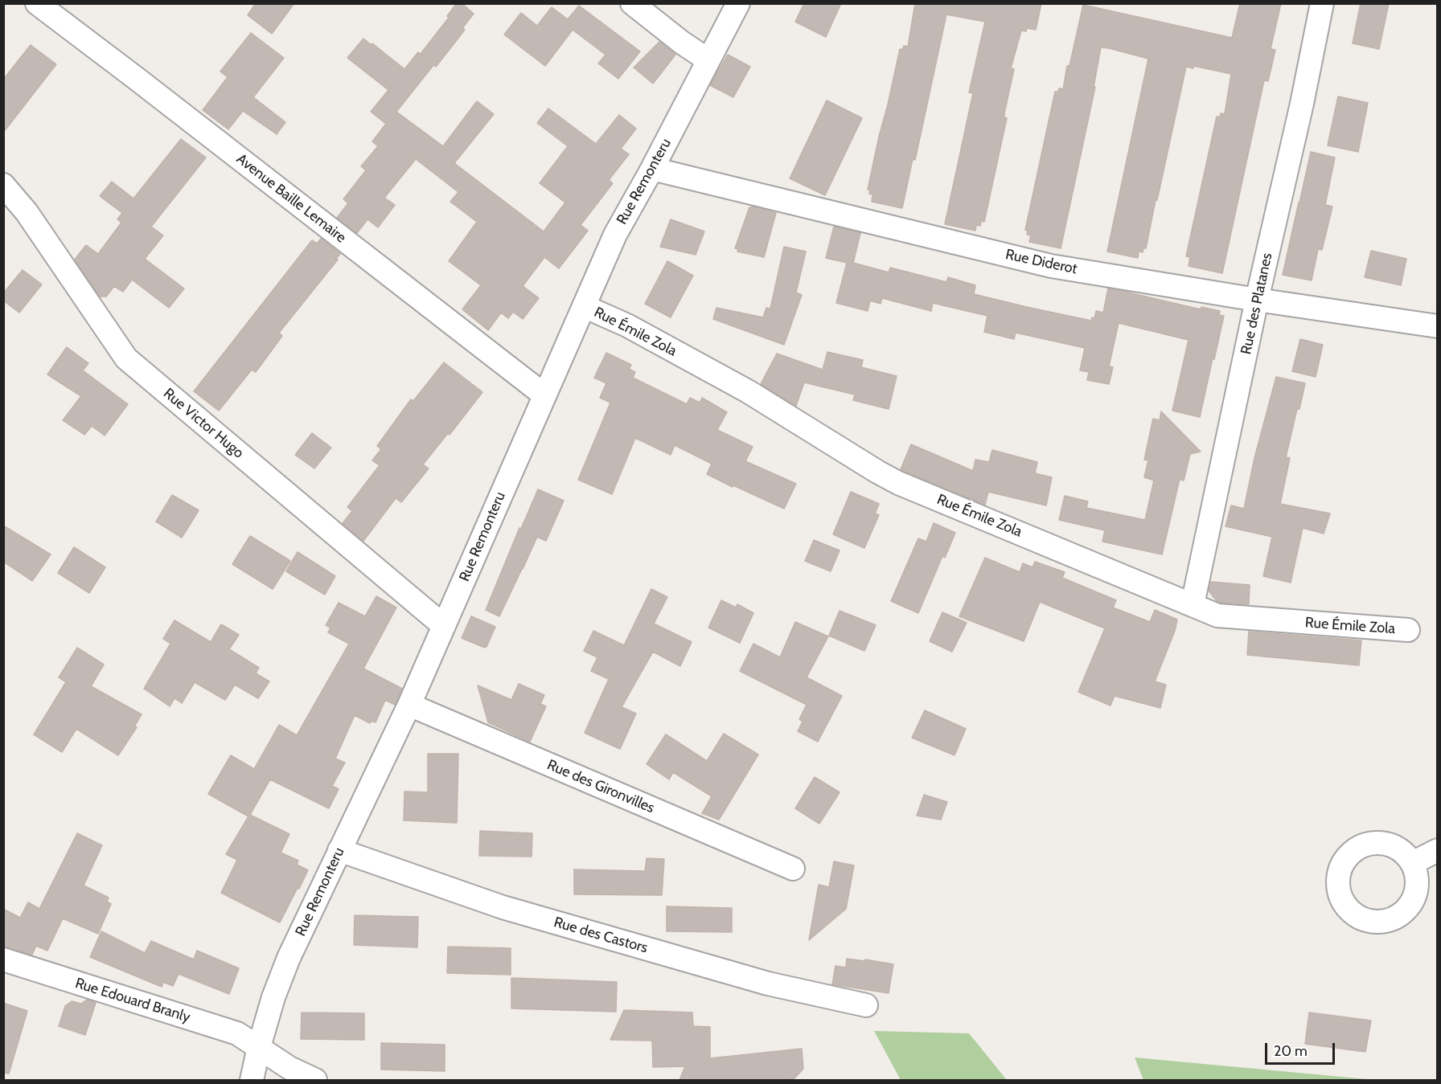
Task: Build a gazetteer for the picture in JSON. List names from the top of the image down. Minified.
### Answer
{"streets":{"street":["Rue Remonteru","Avenue Baille Lemaire","Rue Diderot","Rue des Platanes","Rue Émile Zola","Rue Victor Hugo","Rue des Gironvilles","Rue des Castors","Rue Edouard Branly"]},"crossings":[["Rue Remonteru","Avenue Baille Lemaire"],["Rue Remonteru","Rue Diderot"],["Rue Remonteru","Rue Émile Zola"],["Rue Remonteru","Rue Victor Hugo"],["Rue Remonteru","Rue des Gironvilles"],["Rue Remonteru","Rue des Castors"],["Rue Remonteru","Rue Edouard Branly"],["Rue Diderot","Rue des Platanes"],["Rue des Platanes","Rue Émile Zola"]],"scale_bar":"20 m"}
